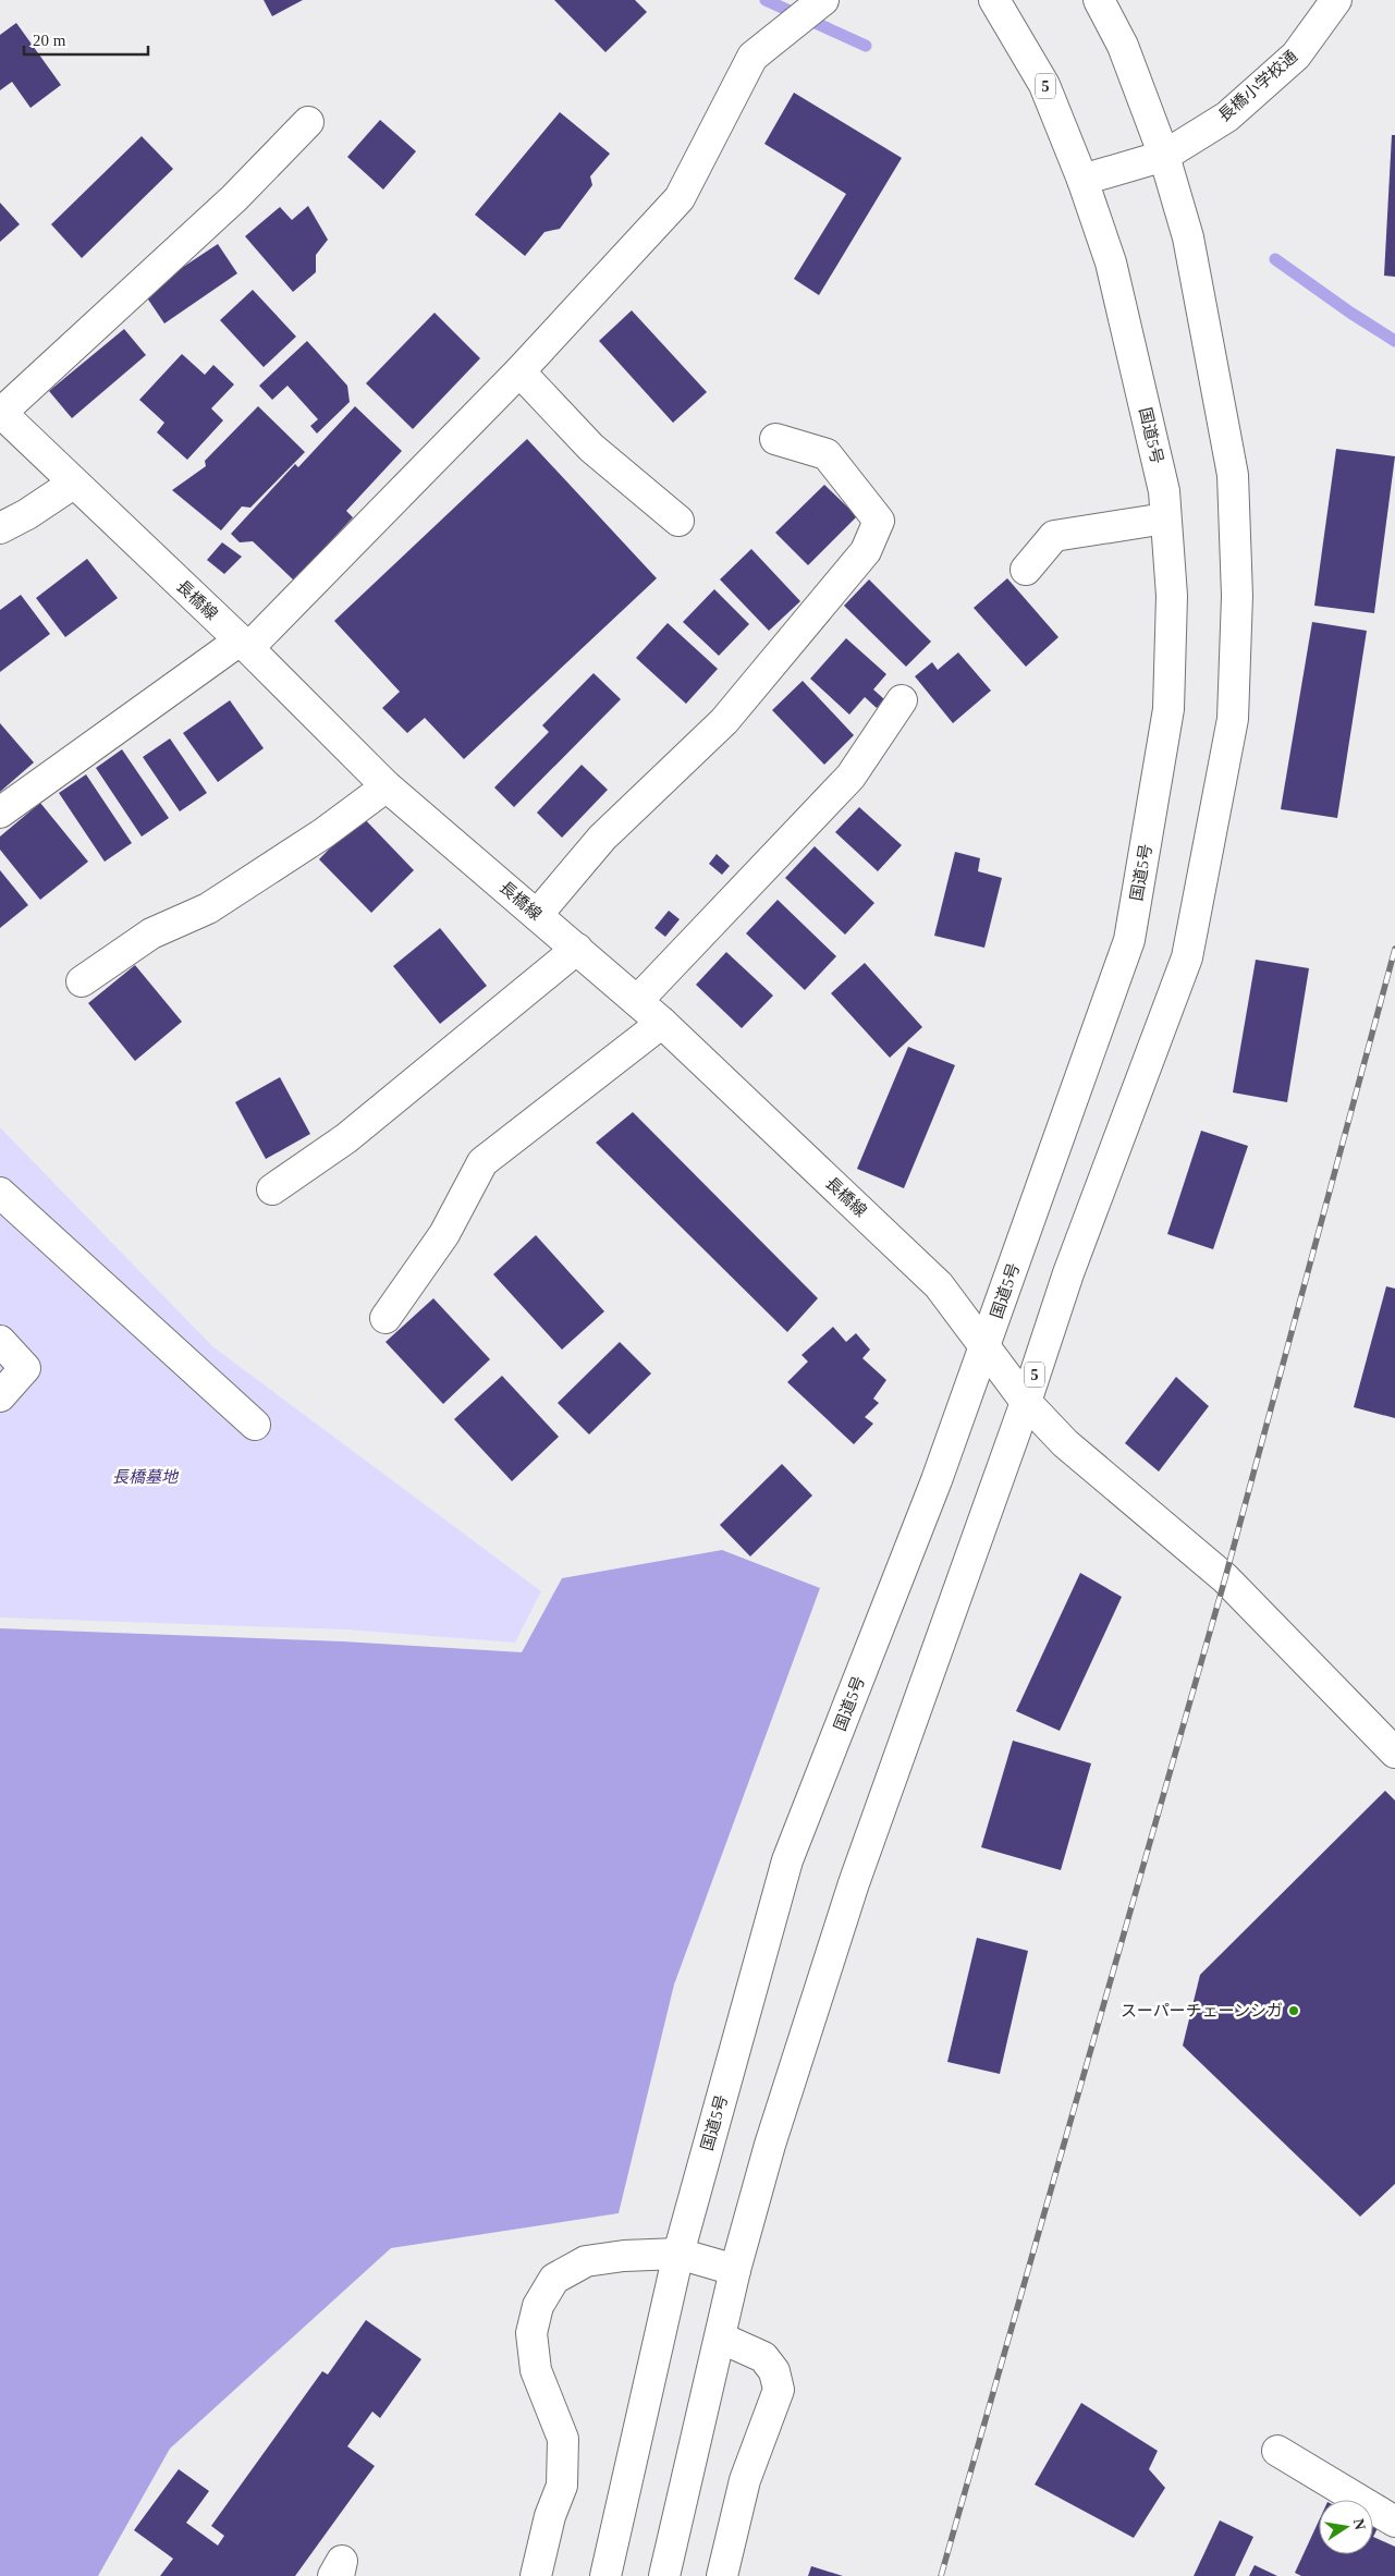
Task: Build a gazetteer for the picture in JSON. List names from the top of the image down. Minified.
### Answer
{"streets":{"main road":["5","長橋小学校通","国道5号","長橋線"]},"crossings":[["5","長橋小学校通"],["5","長橋線"],["長橋小学校通","国道5号"],["国道5号","長橋線"]],"parks":["長橋墓地"],"places":["スーパーチェーンシガ"],"scale_bar":"20 m","north":"right"}
